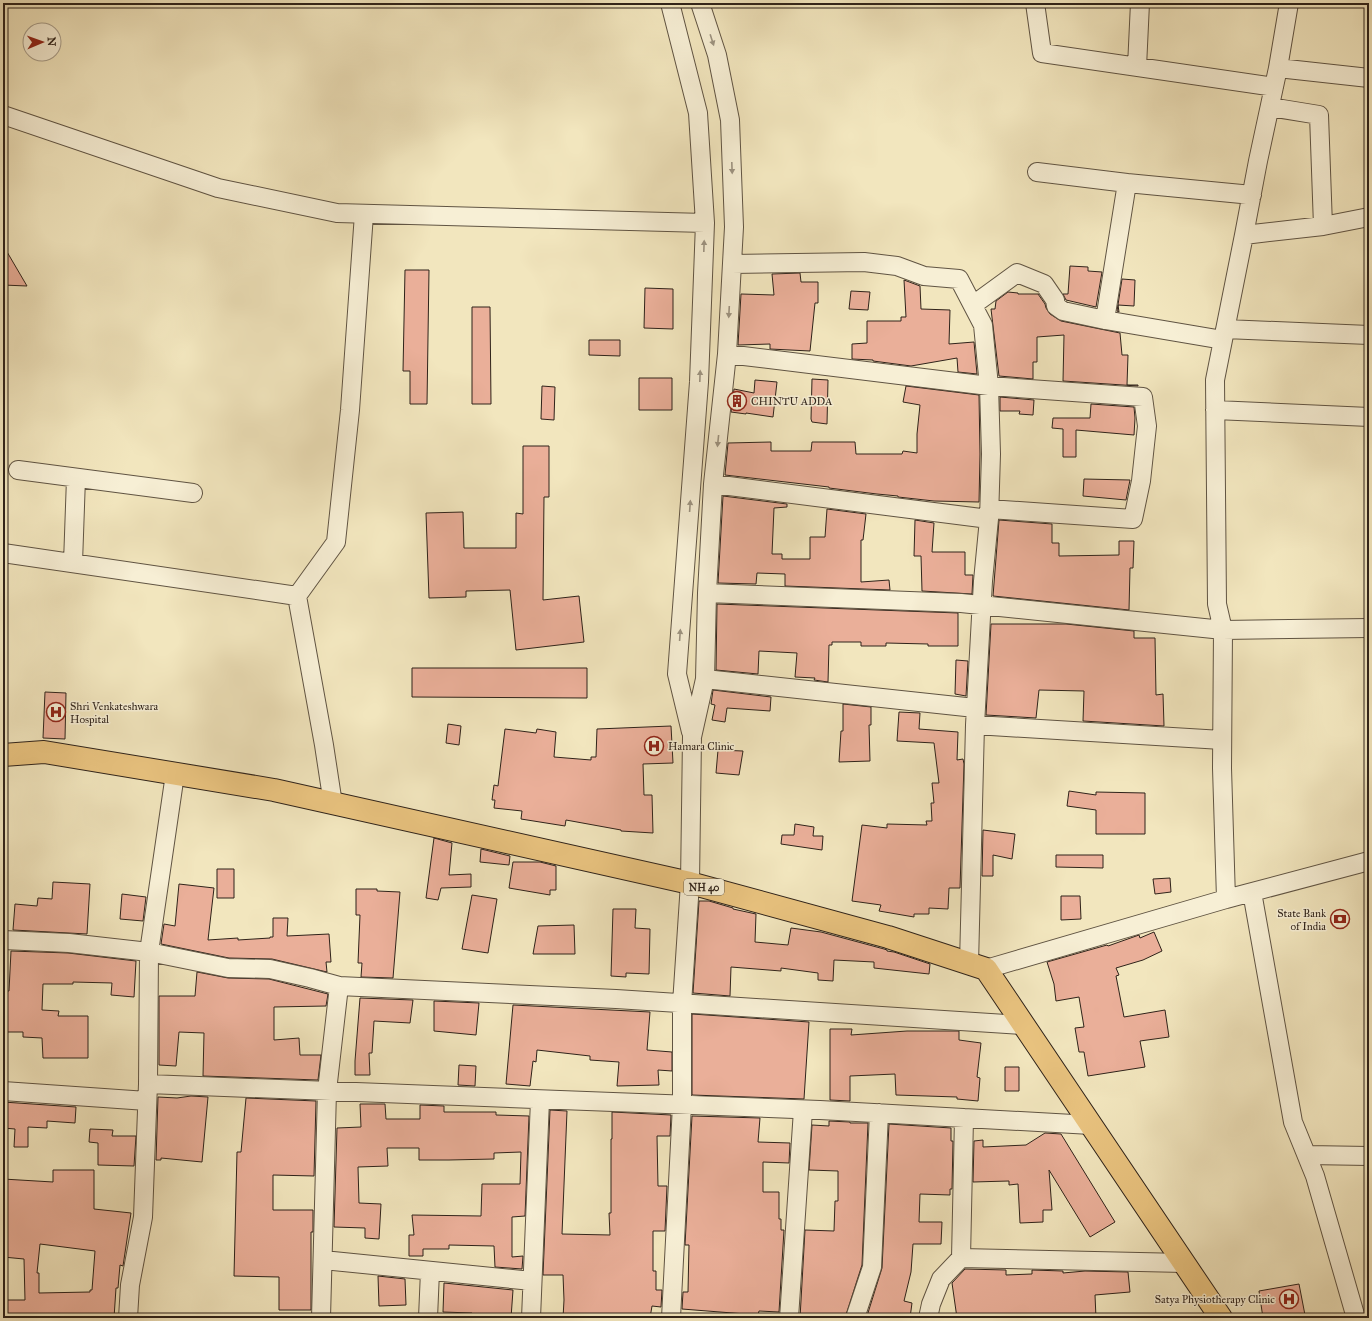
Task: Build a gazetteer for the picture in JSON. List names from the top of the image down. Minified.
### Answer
{"streets":{"highway":["NH 40"]},"places":{"building":["CHINTU ADDA"],"hospital":["Shri Venkateshwara Hospital","Hamara Clinic","Satya Physiotherapy Clinic"],"bank":["State Bank of India"]},"north":"right"}
